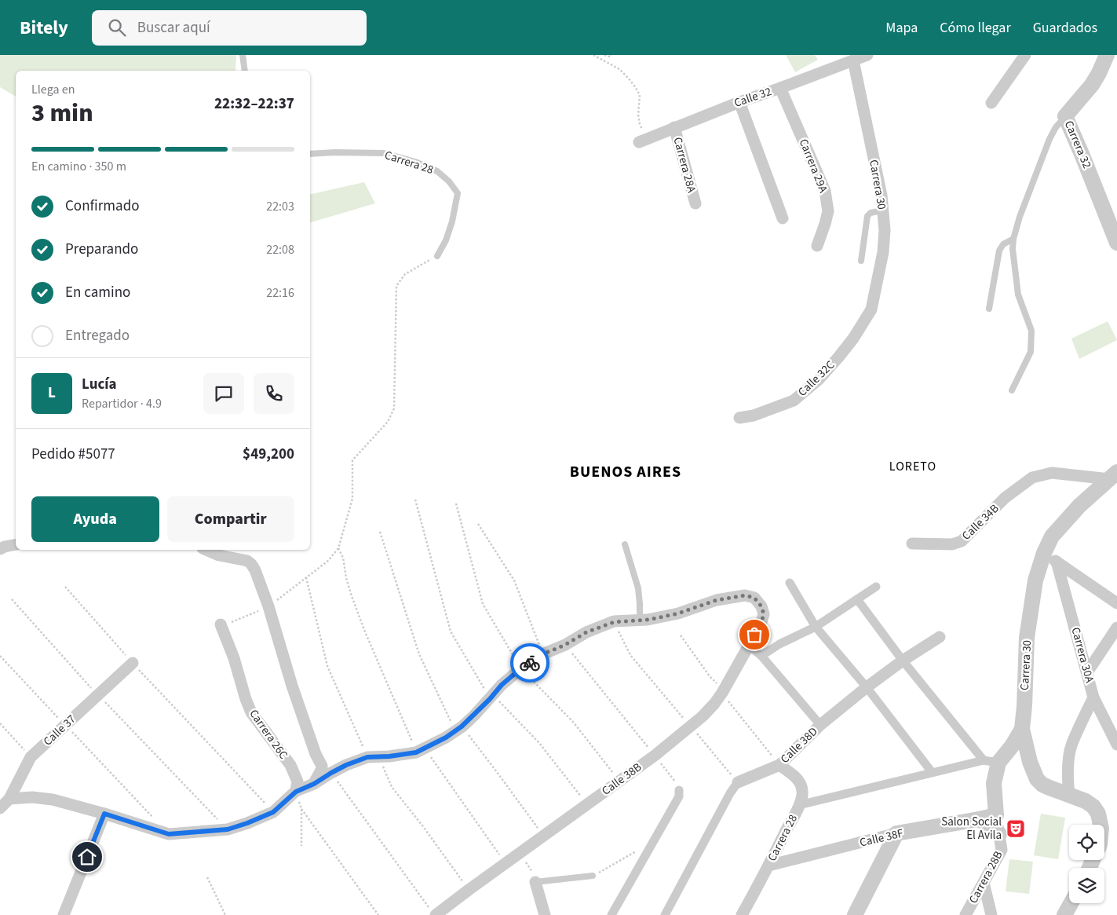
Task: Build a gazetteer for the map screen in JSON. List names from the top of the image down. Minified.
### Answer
{"streets":{"street":["Calle 32","Carrera 32","Carrera 28","Carrera 28A","Carrera 29A","Carrera 30","Calle 32C","Calle 34B","Carrera 30A","Calle 37","Carrera 26C","Calle 38D","Calle 38B","Calle 38F","Carrera 28B"]},"crossings":[["Calle 32","Carrera 28A"],["Calle 32","Carrera 29A"],["Calle 32","Carrera 30"],["Carrera 28","Calle 38D"],["Carrera 28","Calle 38F"],["Carrera 30","Calle 32C"],["Carrera 30","Calle 34B"],["Carrera 30","Carrera 28B"],["Calle 38F","Carrera 28B"]],"districts":["LORETO","BUENOS AIRES"],"places":{"theatre":["Salon Social El Avila"]},"page":{"header":"Bitely","search":"Buscar aquí","nav":["Mapa","Cómo llegar","Guardados"],"heading":["3 min","Llega en","22:32–22:37"],"panel":["Lucía","Repartidor · 4.9","Pedido #5077","$49,200"],"bar":"En camino · 350 m","list":[["Confirmado","22:03"],["Preparando","22:08"],["En camino","22:16"],"Entregado"],"round":"L","buttons":["Ayuda","Compartir"]}}
